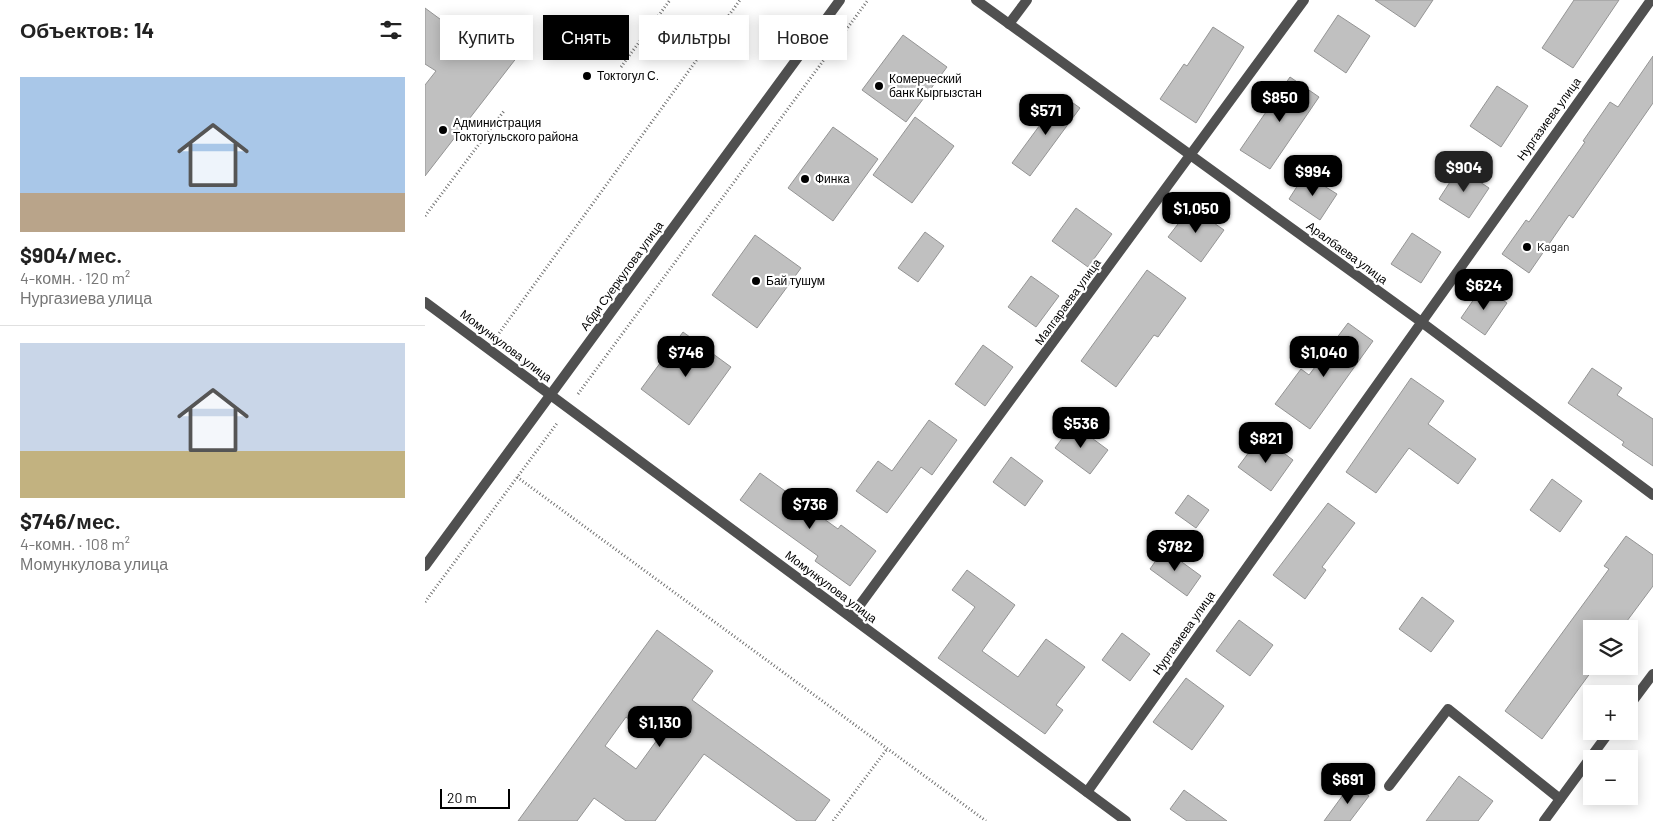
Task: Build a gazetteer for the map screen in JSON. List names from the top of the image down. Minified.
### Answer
{"streets":{"street":["Нургазиева улица","Аралбаева улица","Абди Суеркулова улица","Малгараева улица","Момункулова улица"]},"crossings":[["Нургазиева улица","Аралбаева улица"],["Нургазиева улица","Момункулова улица"],["Аралбаева улица","Малгараева улица"],["Абди Суеркулова улица","Момункулова улица"],["Малгараева улица","Момункулова улица"]],"places":["Токтогул С.","Комерческий банк Кыргызстан","Администрация Токтогульского района","Финка","Kagan","Бай тушум"],"scale_bar":"20 m","page":{"heading":"Объектов: 14","chip":["Купить","Снять","Фильтры","Новое"],"list":[{"name":"$904/мес.","note":"4-комн. · 120 m² · Нургазиева улица"},{"name":"$746/мес.","note":"4-комн. · 108 m² · Момункулова улица"}],"price":["$850","$571","$904","$994","$1,050","$624","$746","$1,040","$536","$821","$736","$782","$1,130","$691"],"map_buttons":["+","−"],"scale":"20 m"}}
